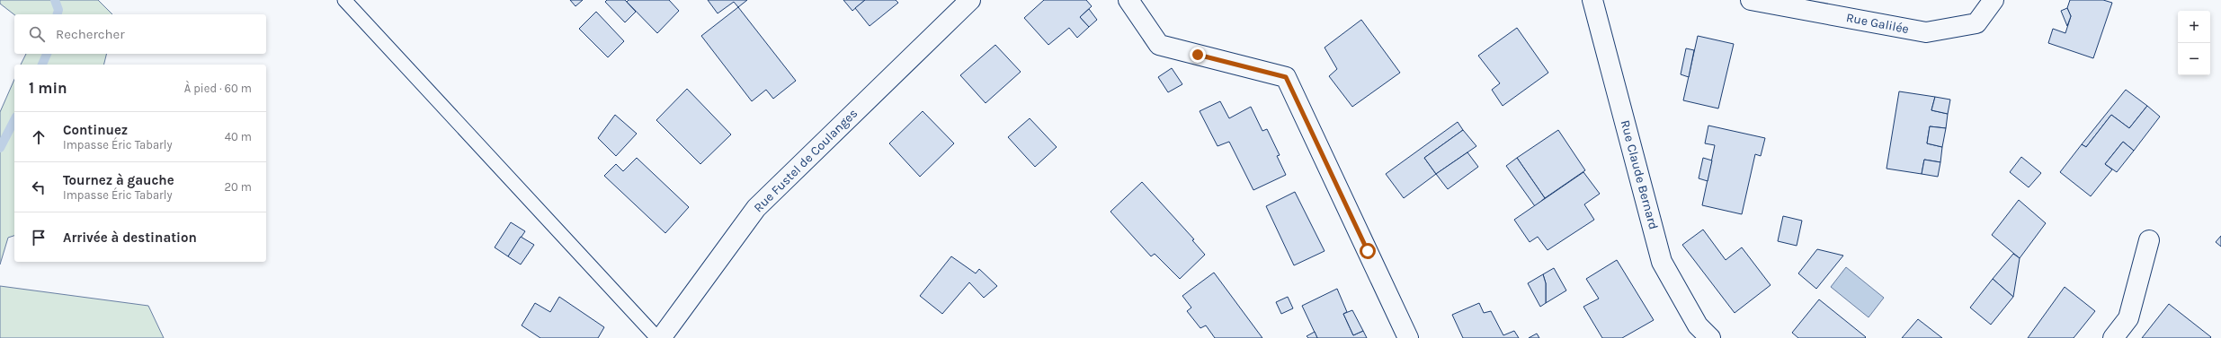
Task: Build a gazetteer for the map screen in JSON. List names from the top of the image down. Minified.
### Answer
{"streets":{"street":["Rue Galilée","Rue Fustel de Coulanges","Rue Claude Bernard"]},"page":{"map_buttons":["+","−"],"search":"Rechercher","heading":["1 min","À pied · 60 m"],"list":[["Continuez","Impasse Éric Tabarly","40 m"],["Tournez à gauche","Impasse Éric Tabarly","20 m"],"Arrivée à destination"]}}
